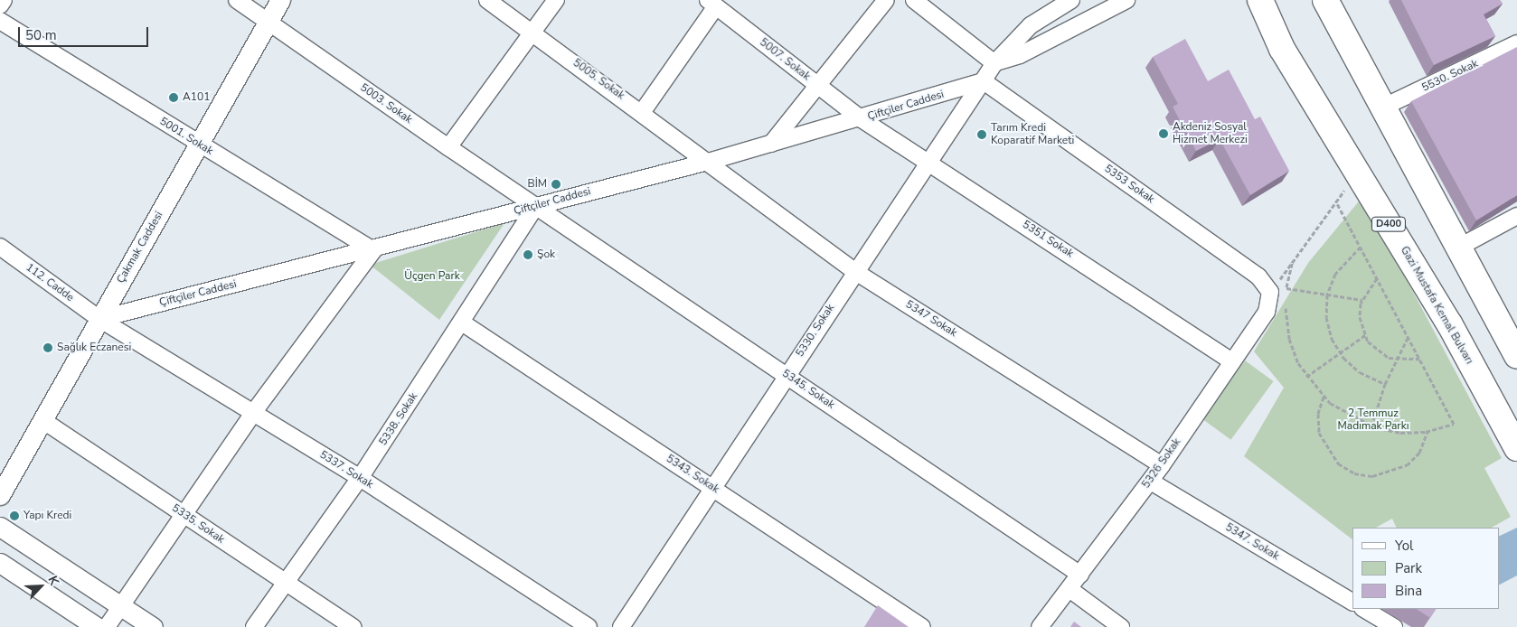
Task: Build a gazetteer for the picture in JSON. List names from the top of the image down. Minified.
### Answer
{"streets":{"highway":["D400","Gazi Mustafa Kemal Bulvarı"],"street":["5007. Sokak","5530. Sokak","5005. Sokak","5003. Sokak","Çiftçiler Caddesi","5001. Sokak","5353 Sokak","5351 Sokak","Çakmak Caddesi","112. Cadde","5347 Sokak","5330. Sokak","5345. Sokak","5338. Sokak","5326 Sokak","5337. Sokak","5343. Sokak","5335. Sokak","5347. Sokak"]},"crossings":[["5007. Sokak","Çiftçiler Caddesi"],["5007. Sokak","5351 Sokak"],["5005. Sokak","Çiftçiler Caddesi"],["5005. Sokak","5347 Sokak"],["5003. Sokak","Çiftçiler Caddesi"],["5003. Sokak","Çakmak Caddesi"],["5003. Sokak","5345. Sokak"],["5003. Sokak","5338. Sokak"],["Çiftçiler Caddesi","5001. Sokak"],["Çiftçiler Caddesi","5353 Sokak"],["Çiftçiler Caddesi","5351 Sokak"],["Çiftçiler Caddesi","Çakmak Caddesi"],["Çiftçiler Caddesi","112. Cadde"],["Çiftçiler Caddesi","5347 Sokak"],["Çiftçiler Caddesi","5330. Sokak"],["Çiftçiler Caddesi","5345. Sokak"],["Çiftçiler Caddesi","5338. Sokak"],["Çiftçiler Caddesi","5337. Sokak"],["5001. Sokak","Çakmak Caddesi"],["5353 Sokak","5330. Sokak"],["5353 Sokak","5326 Sokak"],["5351 Sokak","5330. Sokak"],["5351 Sokak","5326 Sokak"],["Çakmak Caddesi","112. Cadde"],["Çakmak Caddesi","5337. Sokak"],["Çakmak Caddesi","5335. Sokak"],["112. Cadde","5337. Sokak"],["5347 Sokak","5330. Sokak"],["5347 Sokak","5326 Sokak"],["5330. Sokak","5345. Sokak"],["5330. Sokak","5343. Sokak"],["5345. Sokak","5338. Sokak"],["5345. Sokak","5326 Sokak"],["5338. Sokak","5337. Sokak"],["5338. Sokak","5343. Sokak"],["5338. Sokak","5335. Sokak"],["5326 Sokak","5347. Sokak"]],"parks":["Üçgen Park","2 Temmuz Madımak Parkı"],"places":["A101","Akdeniz Sosyal Hizmet Merkezi","Tarım Kredi Koparatif Marketi","BİM","Şok","Sağlık Eczanesi","Yapı Kredi"],"legend":["Yol","Park","Bina"],"scale_bar":"50 m","north":"top right"}
